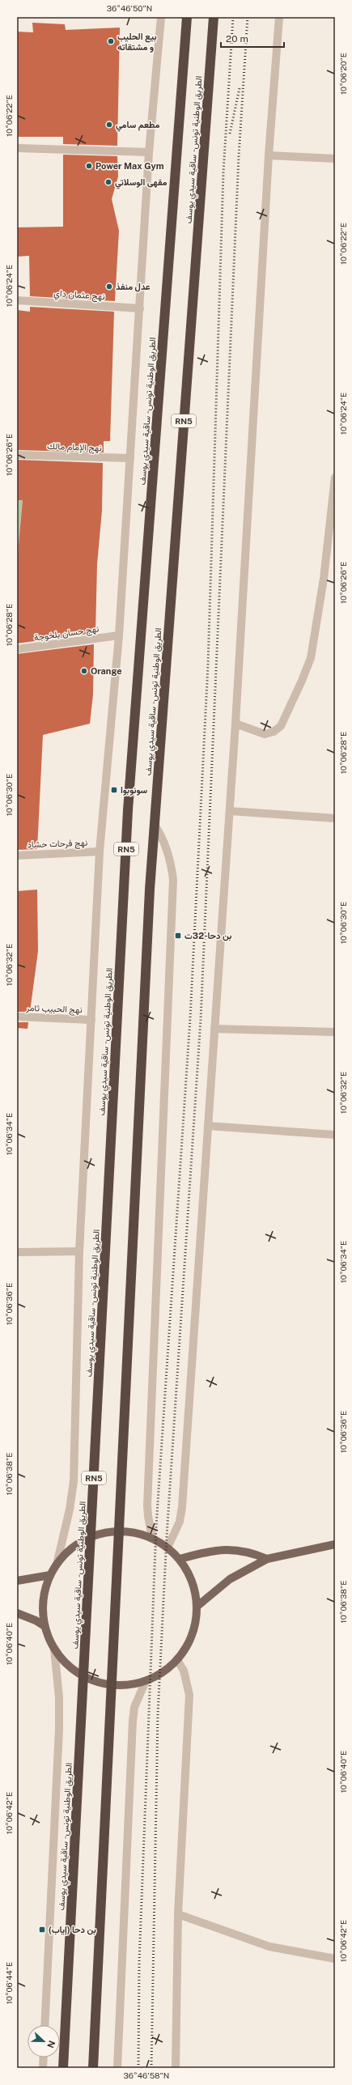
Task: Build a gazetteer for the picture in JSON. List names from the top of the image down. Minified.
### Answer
{"streets":{"highway":["الطريق الوطنية تونس - ساقية سيدي يوسف","RN5"],"street":["نهج عثمان داي","نهج الإمام مالك","نهج حسان بلخوجة","نهج فرحات حشاد","نهج الحبيب ثامر"]},"places":{"other":["بيع الحليب و مشتقاته","مطعم سامي","Power Max Gym","مقهى الوسلاتي","عدل منفذ","Orange"],"transit":["سونوبوا","بن دحا-32ت","بن دحا (إياب)"]},"scale_bar":"20 m","north":"right","coordinates":["36°46'50\"N","10°06'20\"E","10°06'22\"E","10°06'24\"E","10°06'26\"E","10°06'28\"E","10°06'30\"E","10°06'32\"E","10°06'34\"E","10°06'36\"E","10°06'38\"E","10°06'40\"E","10°06'42\"E","10°06'44\"E","36°46'58\"N"]}
